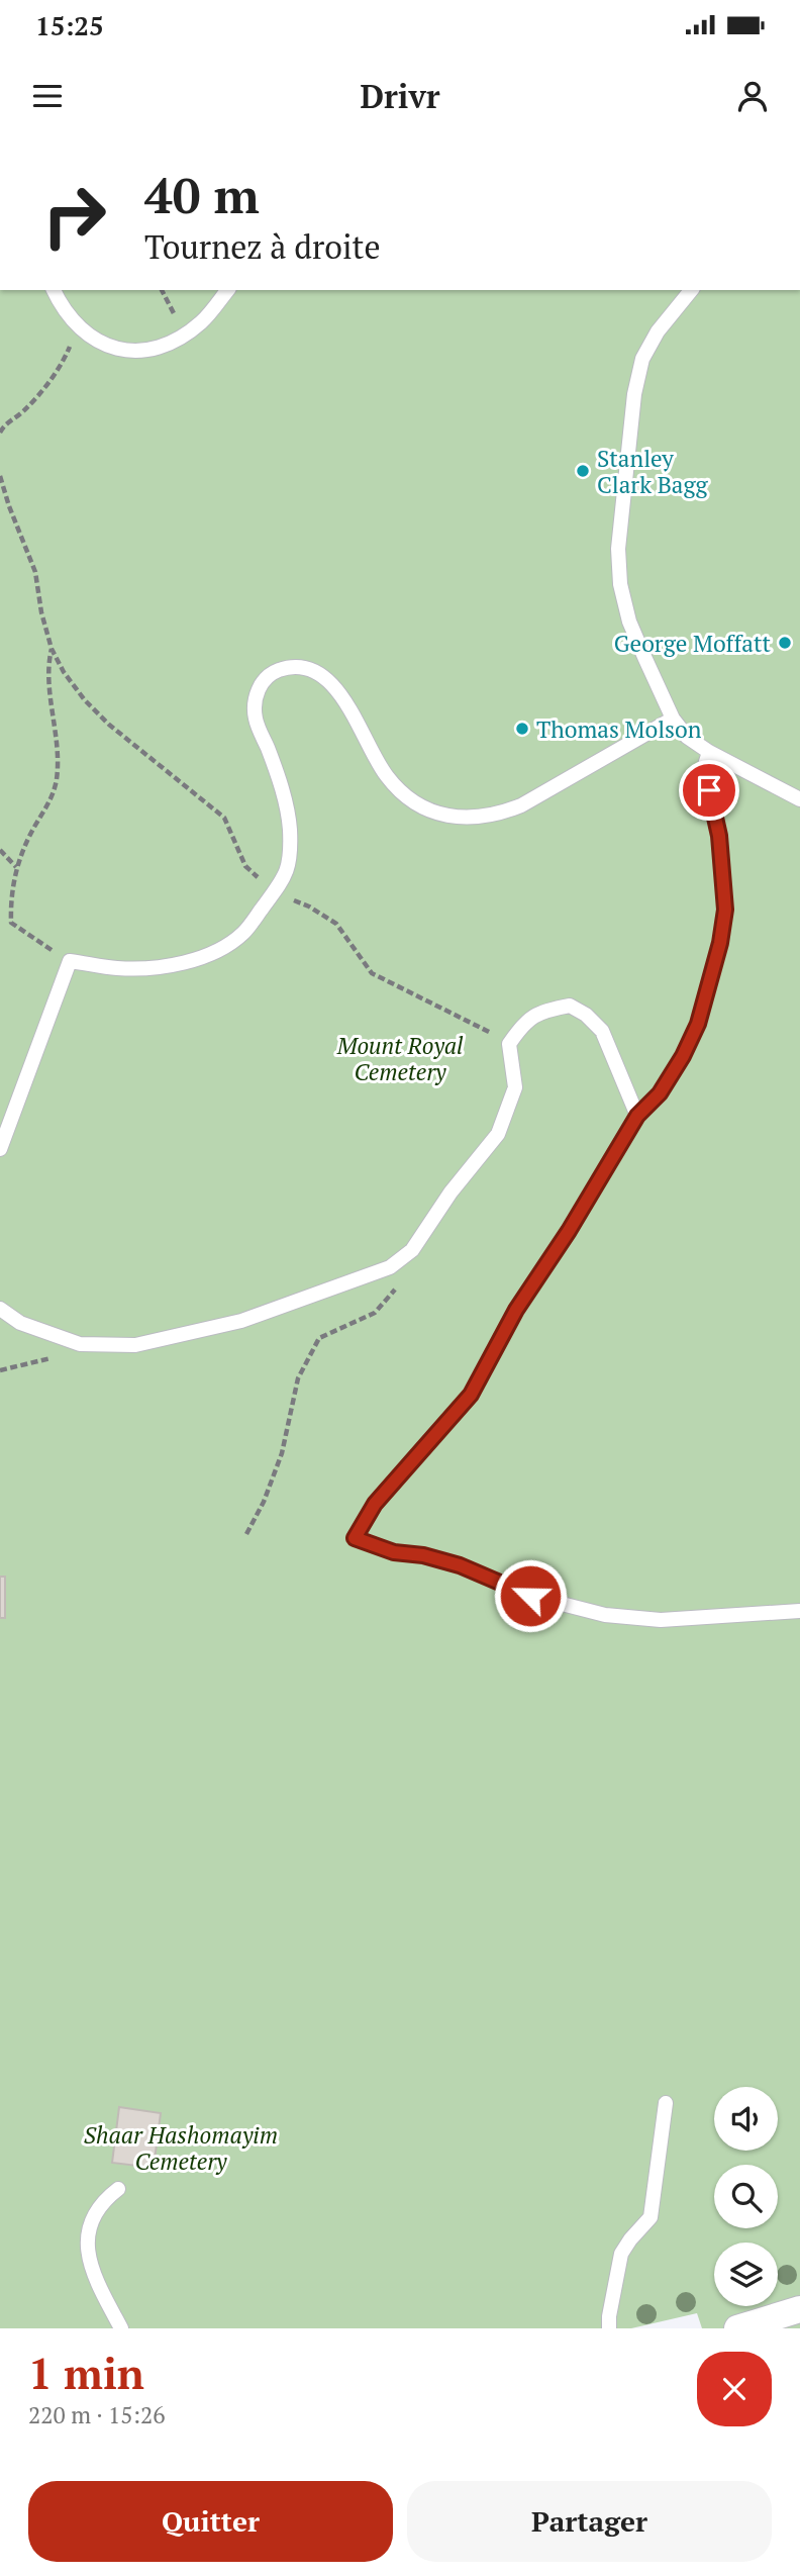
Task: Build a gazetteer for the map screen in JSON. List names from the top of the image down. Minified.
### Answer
{"parks":["Mount Royal Cemetery","Shaar Hashomayim Cemetery"],"places":["Stanley Clark Bagg","George Moffatt","Thomas Molson"],"page":{"status":"15:25","header":"Drivr","turn":["40 m","Tournez à droite"],"heading":["1 min","220 m · 15:26"],"buttons":["Quitter","Partager"]}}
